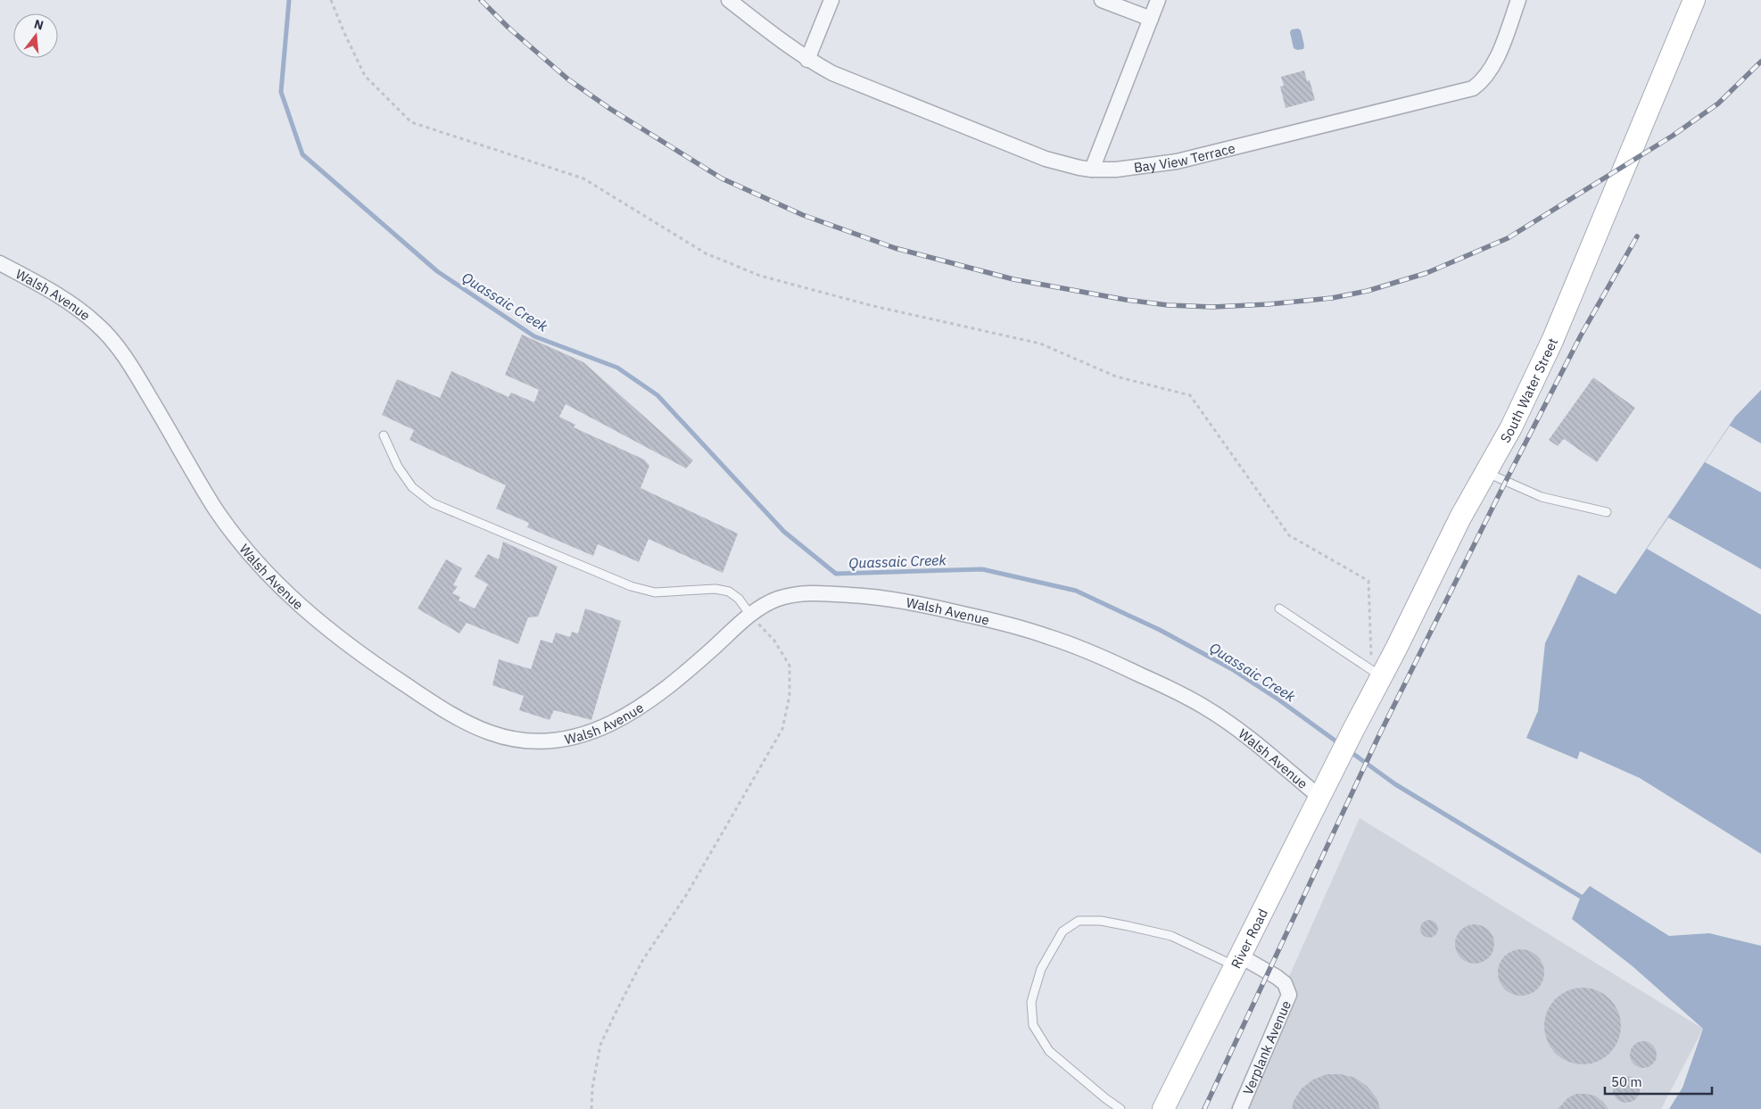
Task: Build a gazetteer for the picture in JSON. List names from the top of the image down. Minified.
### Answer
{"streets":{"street":["Bay View Terrace","Walsh Avenue","South Water Street","River Road","Verplank Avenue"]},"crossings":[["Walsh Avenue","River Road"],["South Water Street","River Road"],["River Road","Verplank Avenue"]],"water":["Quassaic Creek"],"scale_bar":"50 m","north":"top"}
